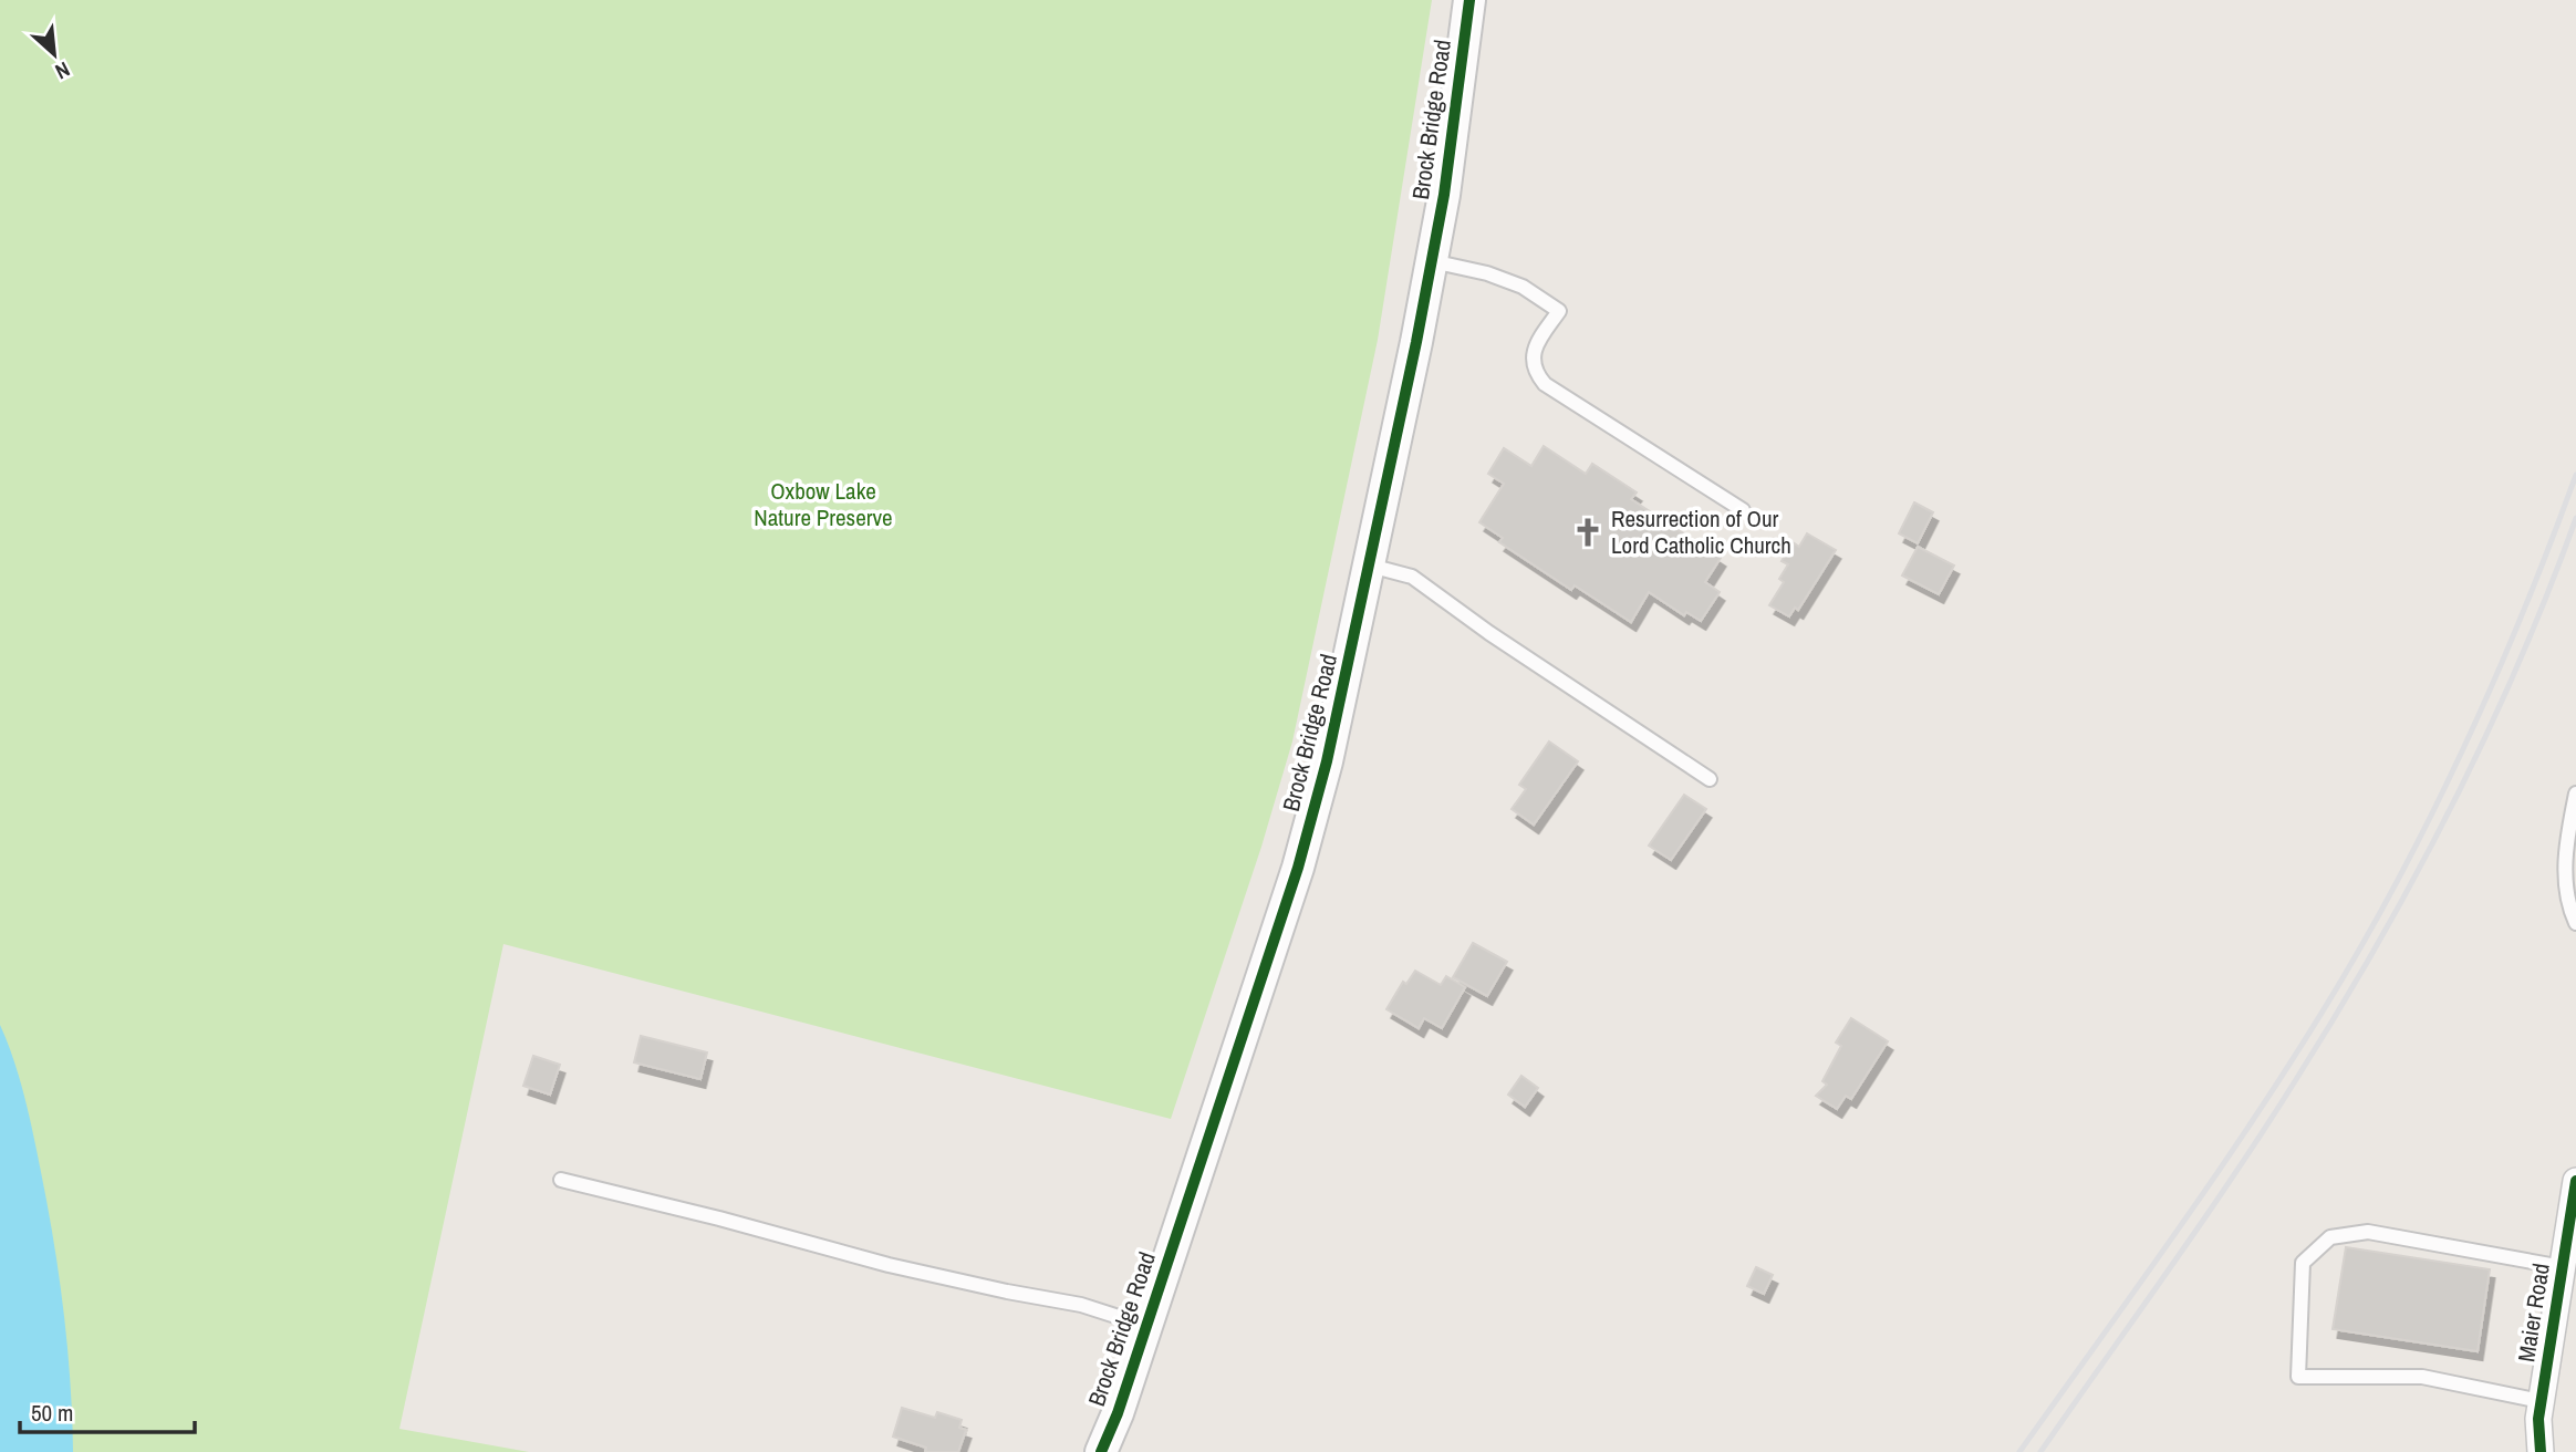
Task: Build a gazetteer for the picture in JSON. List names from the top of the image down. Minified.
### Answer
{"streets":{"street":["Brock Bridge Road","Maier Road"]},"parks":["Oxbow Lake Nature Preserve"],"places":{"church":["Resurrection of Our Lord Catholic Church"]},"scale_bar":"50 m","north":"bottom right"}
